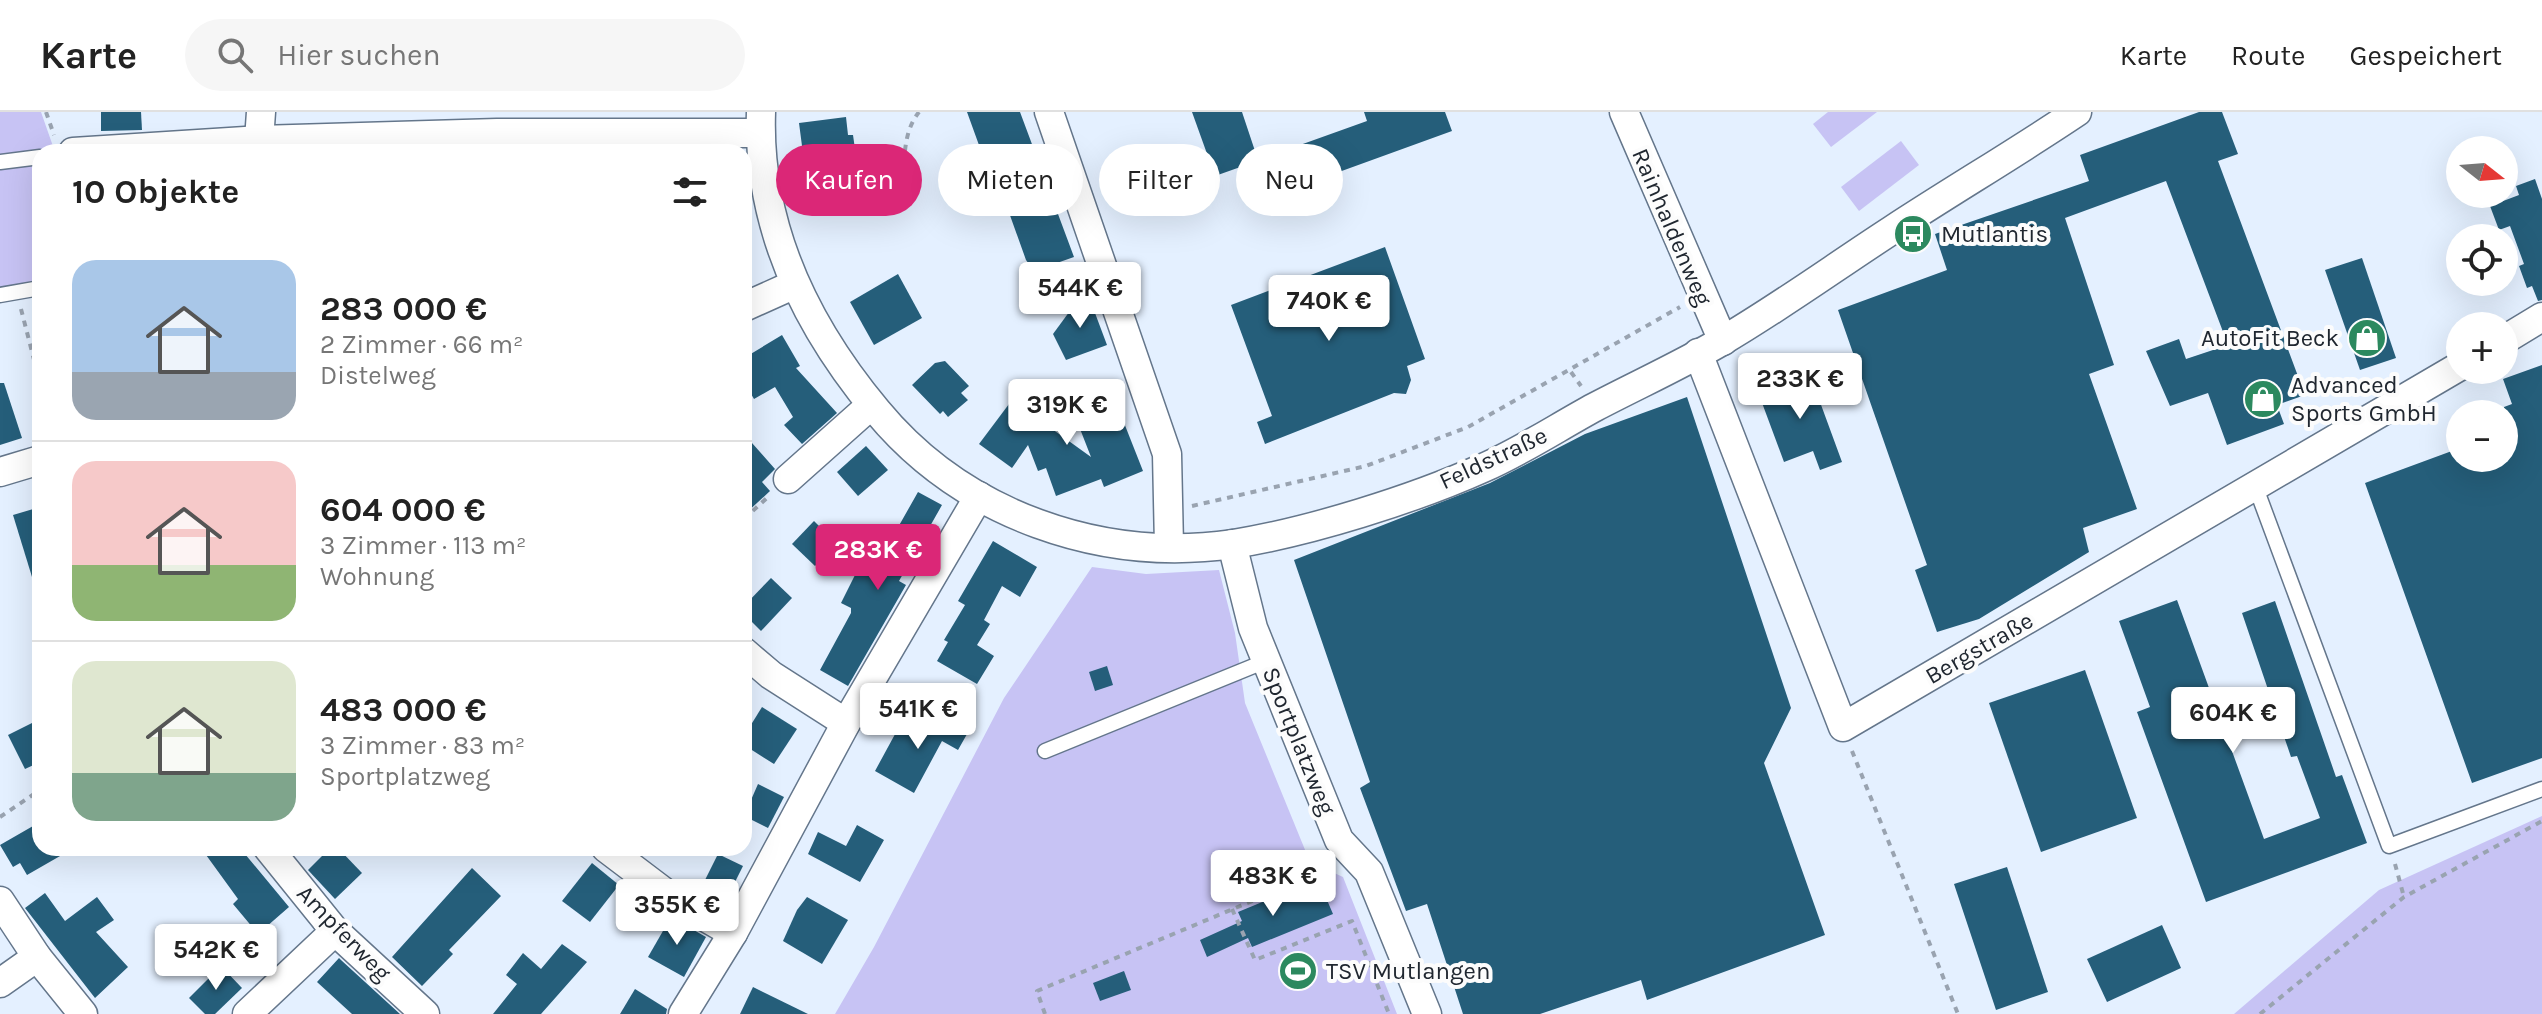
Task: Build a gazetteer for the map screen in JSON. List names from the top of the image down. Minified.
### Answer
{"streets":{"street":["Rainhaldenweg","Feldstraße","Bergstraße","Sportplatzweg","Ampferweg"]},"crossings":[["Rainhaldenweg","Feldstraße"],["Feldstraße","Sportplatzweg"]],"places":{"bus stop":["Mutlantis"],"shop":["AutoFit Beck","Advanced Sports GmbH"],"sports":["TSV Mutlangen"]},"north":"right","page":{"header":"Karte","search":"Hier suchen","nav":["Karte","Route","Gespeichert"],"map_buttons":["+","−"],"chip":["Kaufen","Mieten","Filter","Neu"],"heading":"10 Objekte","list":[{"name":"283 000 €","note":"2 Zimmer · 66 m² · Distelweg"},{"name":"604 000 €","note":"3 Zimmer · 113 m² · Wohnung"},{"name":"483 000 €","note":"3 Zimmer · 83 m² · Sportplatzweg"}],"price":["544K €","740K €","233K €","319K €","283K €","541K €","604K €","483K €","355K €","542K €"]}}
